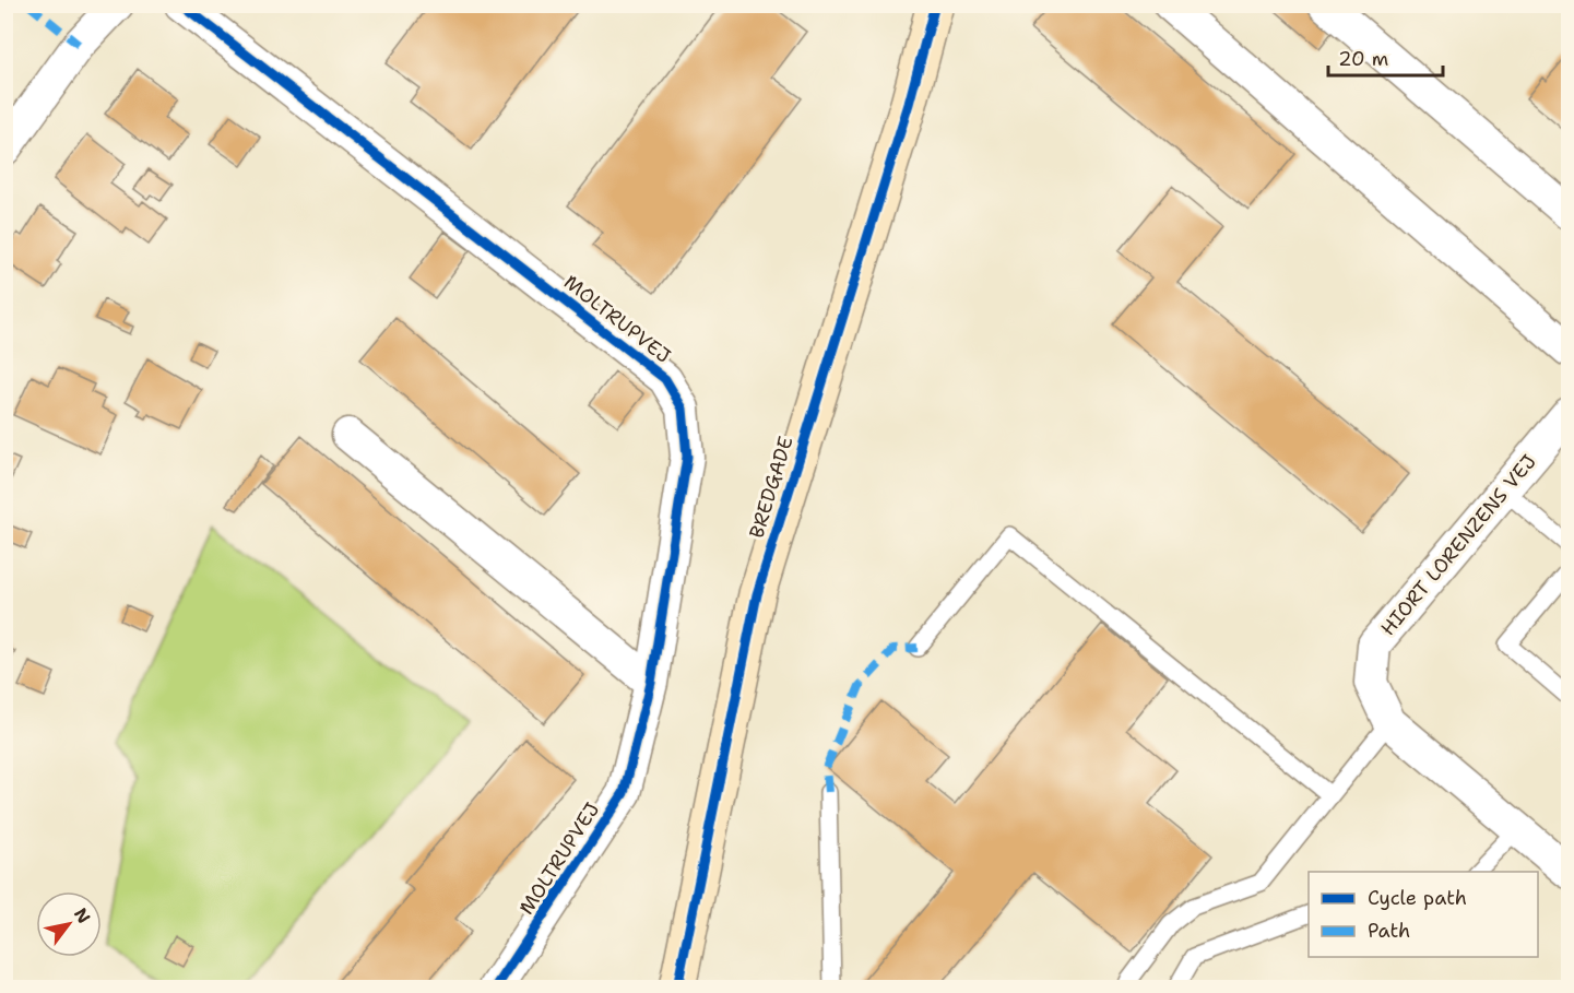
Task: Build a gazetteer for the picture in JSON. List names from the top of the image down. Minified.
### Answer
{"streets":{"street":["MOLTRUPVEJ","BREDGADE","HIORT LORENZENS VEJ"]},"legend":["Cycle path","Path"],"scale_bar":"20 m","north":"top right"}
